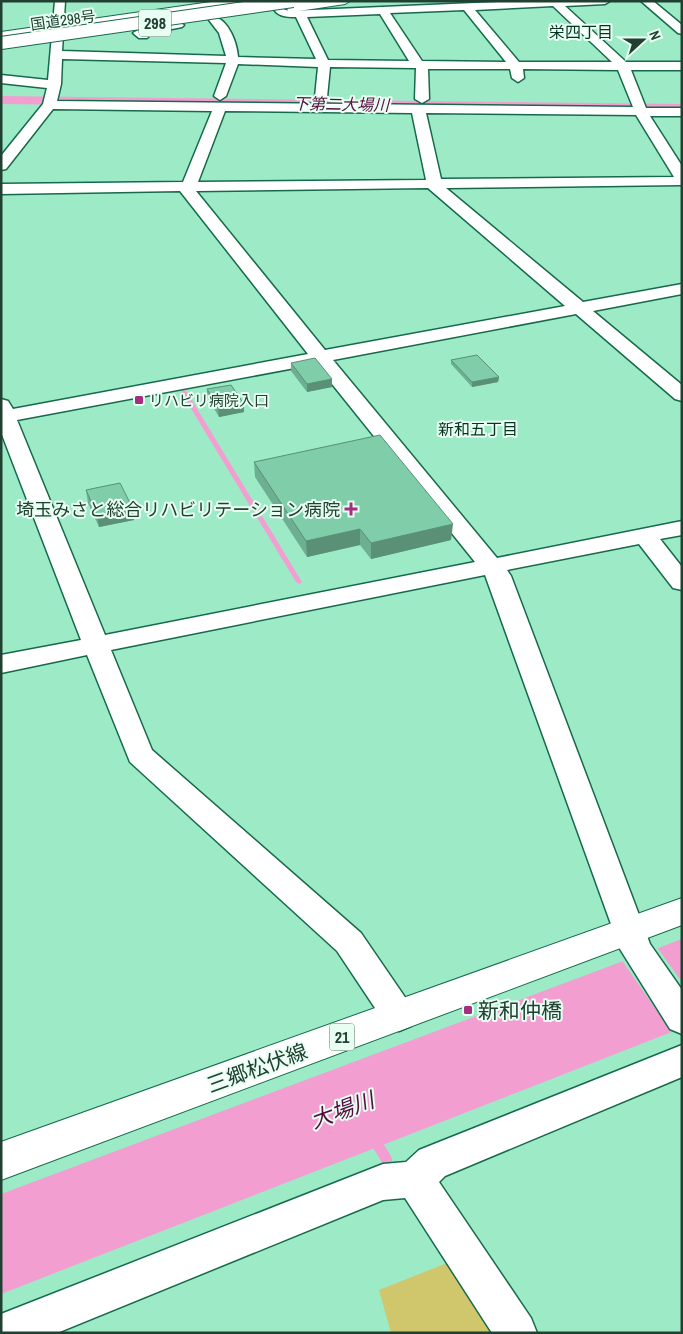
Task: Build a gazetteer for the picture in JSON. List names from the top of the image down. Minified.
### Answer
{"streets":{"main road":["国道298号","298","21","三郷松伏線"]},"districts":["栄四丁目","新和五丁目"],"water":["下第二大場川","大場川"],"places":{"transit":["リハビリ病院入口","新和仲橋"],"health":["埼玉みさと総合リハビリテーション病院"]},"north":"right"}
